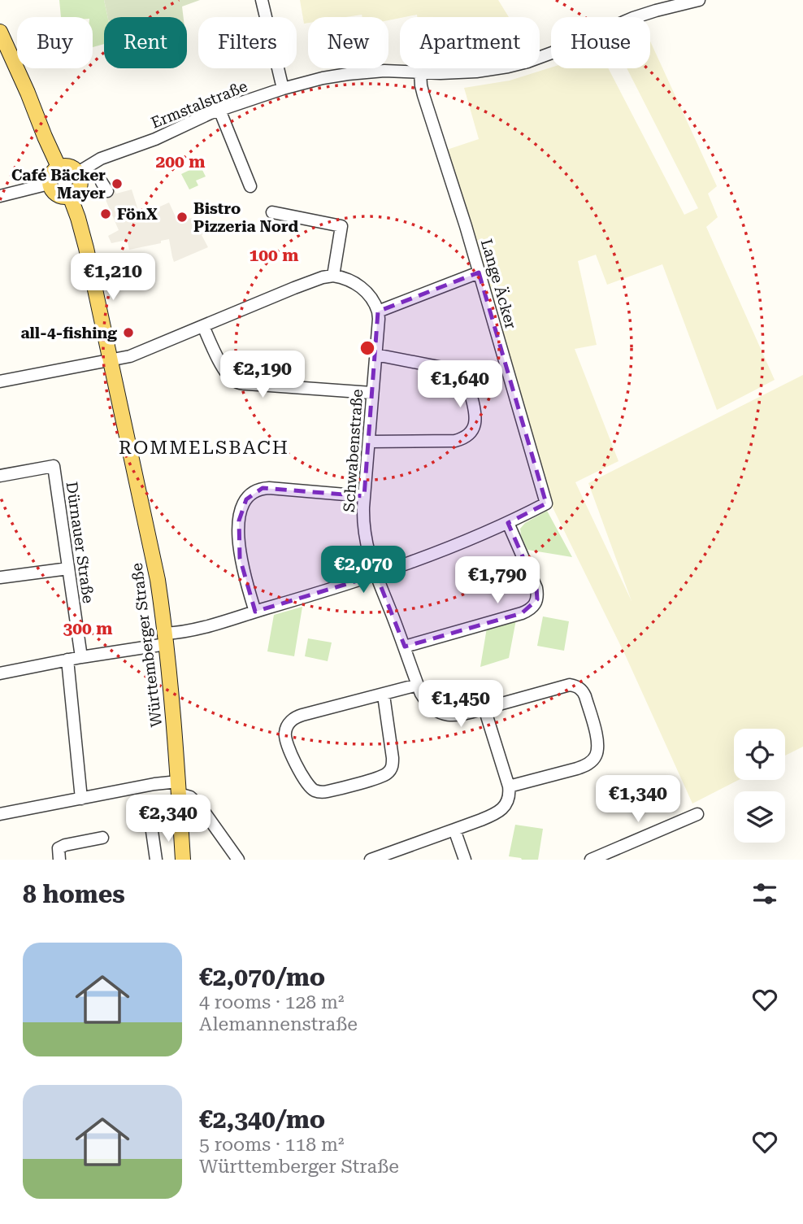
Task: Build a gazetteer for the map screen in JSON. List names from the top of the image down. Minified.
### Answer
{"streets":{"main road":["Württemberger Straße"],"street":["Ermstalstraße","Lange Äcker","Schwabenstraße","Dürnauer Straße"]},"crossings":[["Ermstalstraße","Lange Äcker"],["Ermstalstraße","Württemberger Straße"]],"districts":["ROMMELSBACH"],"places":["Café Bäcker Mayer","FönX","Bistro Pizzeria Nord","all-4-fishing"],"page":{"chip":["Buy","Rent","Filters","New","Apartment","House"],"price":["€1,210","€2,190","€1,640","€2,070","€1,790","€1,450","€1,340","€2,340"],"heading":"8 homes","list":[{"name":"€2,070/mo","note":"4 rooms · 128 m² · Alemannenstraße"},{"name":"€2,340/mo","note":"5 rooms · 118 m² · Württemberger Straße"}]},"rings":["200 m","100 m","300 m"]}
